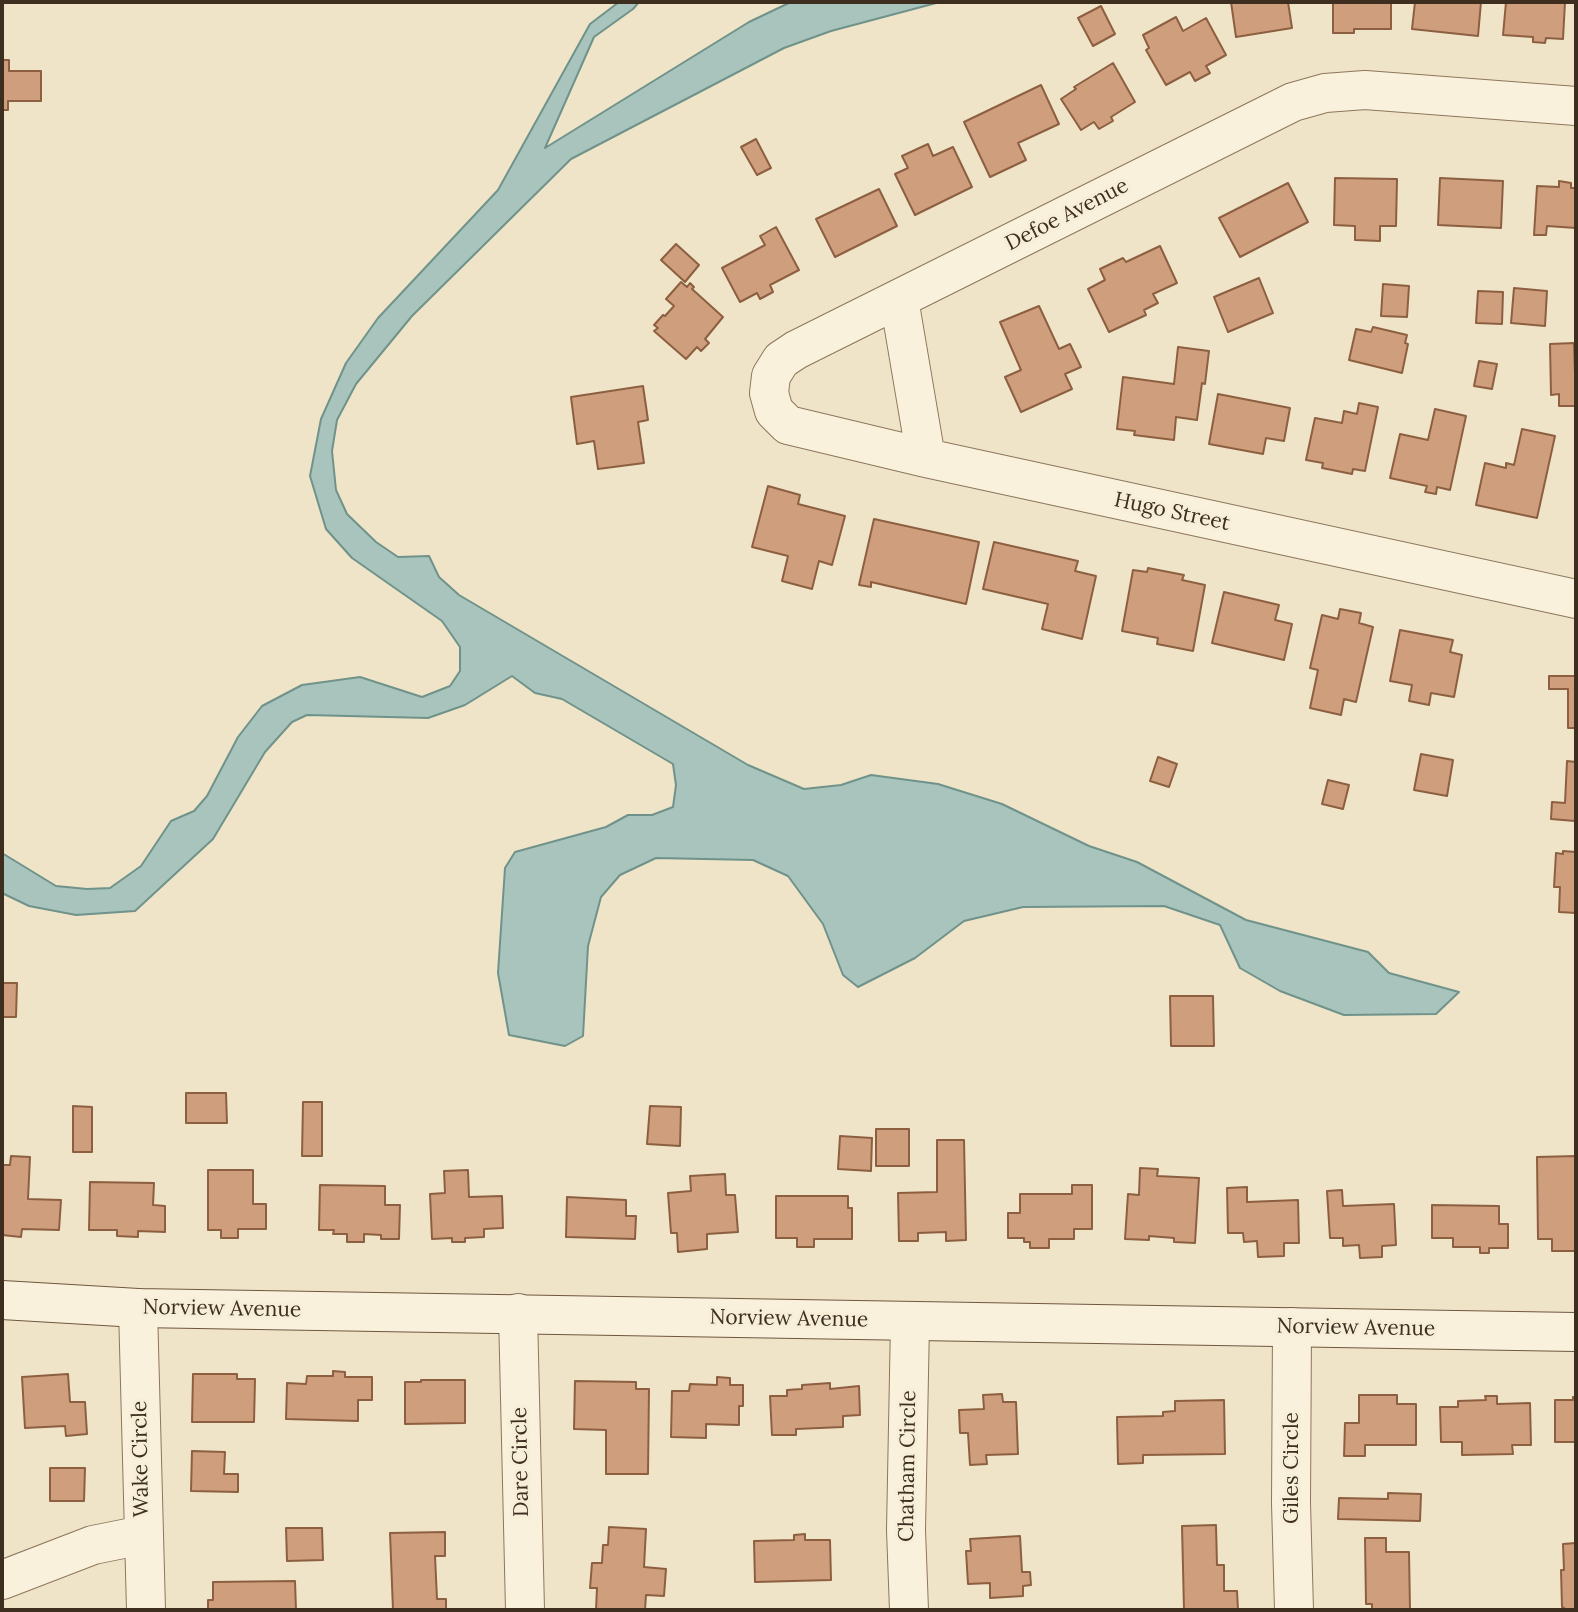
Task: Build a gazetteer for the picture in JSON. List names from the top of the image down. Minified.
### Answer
{"streets":{"street":["Defoe Avenue","Hugo Street","Norview Avenue","Wake Circle","Dare Circle","Chatham Circle","Giles Circle"]},"crossings":[["Defoe Avenue","Hugo Street"],["Norview Avenue","Wake Circle"],["Norview Avenue","Dare Circle"],["Norview Avenue","Chatham Circle"],["Norview Avenue","Giles Circle"]]}
